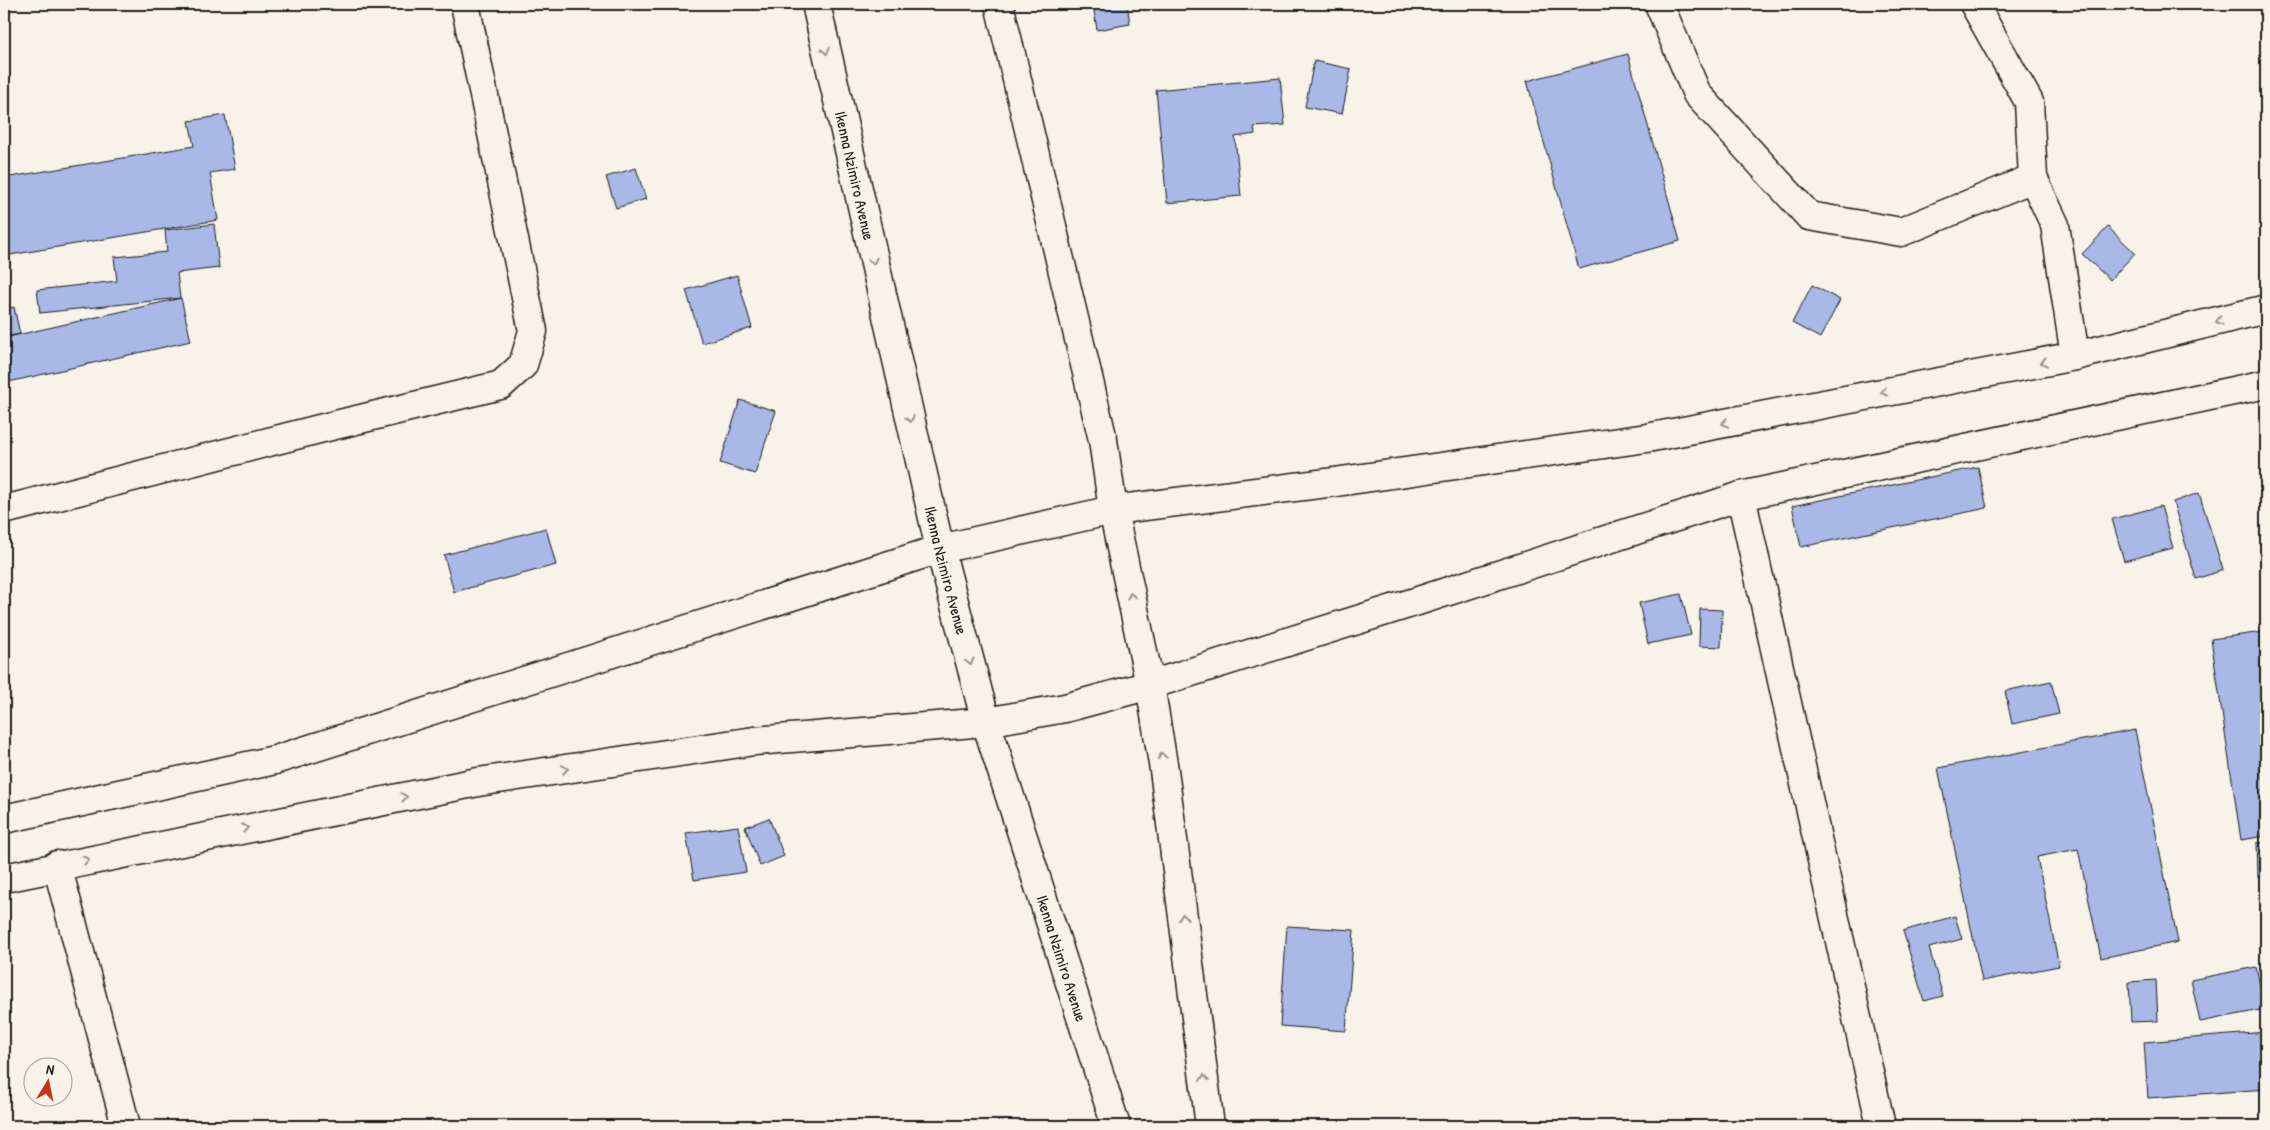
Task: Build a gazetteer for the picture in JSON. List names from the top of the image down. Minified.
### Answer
{"streets":{"street":["Ikenna Nzimiro Avenue"]},"north":"top"}
